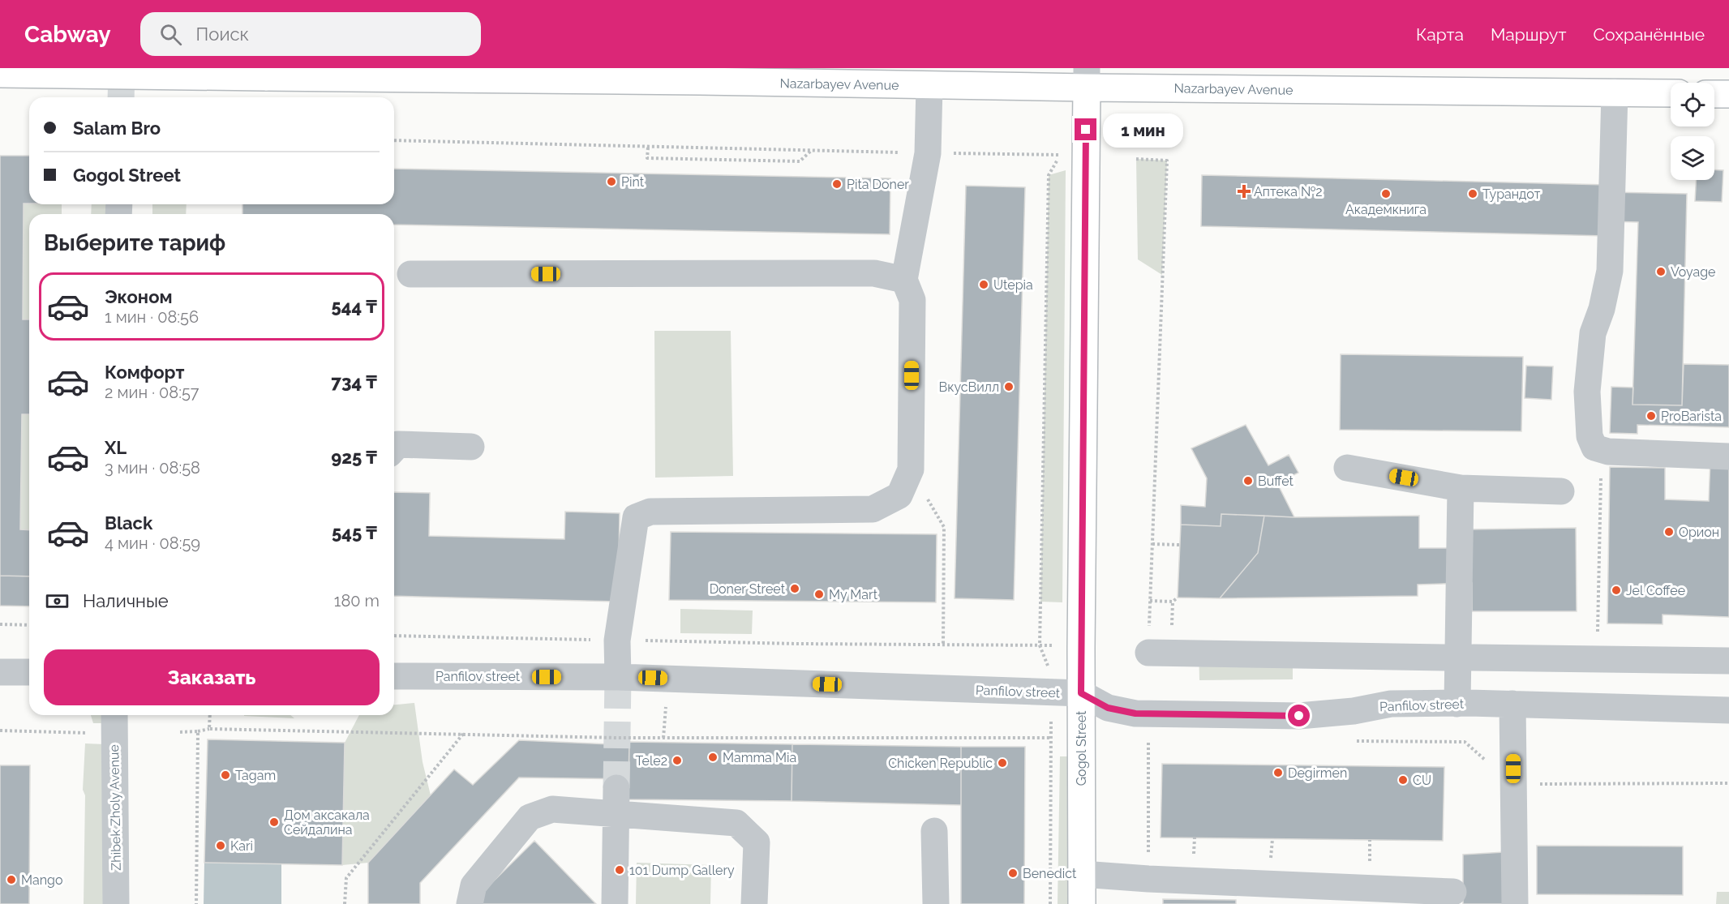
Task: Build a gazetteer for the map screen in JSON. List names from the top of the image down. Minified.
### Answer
{"streets":{"main road":["Nazarbayev Avenue","Gogol Street"],"street":["Panfilov street","Zhibek Zholy Avenue"]},"crossings":[["Nazarbayev Avenue","Gogol Street"],["Panfilov street","Gogol Street"]],"places":{"other":["Pint","Pita Doner","Академкнига","Турандот","Voyage","Utepia","ВкусВилл","ProBarista","Buffet","Орион","Doner Street","Jel Coffee","My Mart","Mamma Mia","Tele2","Chicken Republic","Degirmen","Tagam","CU","Дом аксакала Сейдалина","Kari","101 Dump Gallery","Benedict","Mango"],"health":["Аптека №2"]},"page":{"header":"Cabway","search":"Поиск","nav":["Карта","Маршрут","Сохранённые"],"banner":["Salam Bro","Gogol Street"],"bubble":"1 мин","heading":"Выберите тариф","list":[{"name":"Эконом","note":"1 мин · 08:56","value":"544 ₸"},{"name":"Комфорт","note":"2 мин · 08:57","value":"734 ₸"},{"name":"XL","note":"3 мин · 08:58","value":"925 ₸"},{"name":"Black","note":"4 мин · 08:59","value":"545 ₸"}],"pay":["Наличные","180 m"],"buttons":"Заказать"}}
